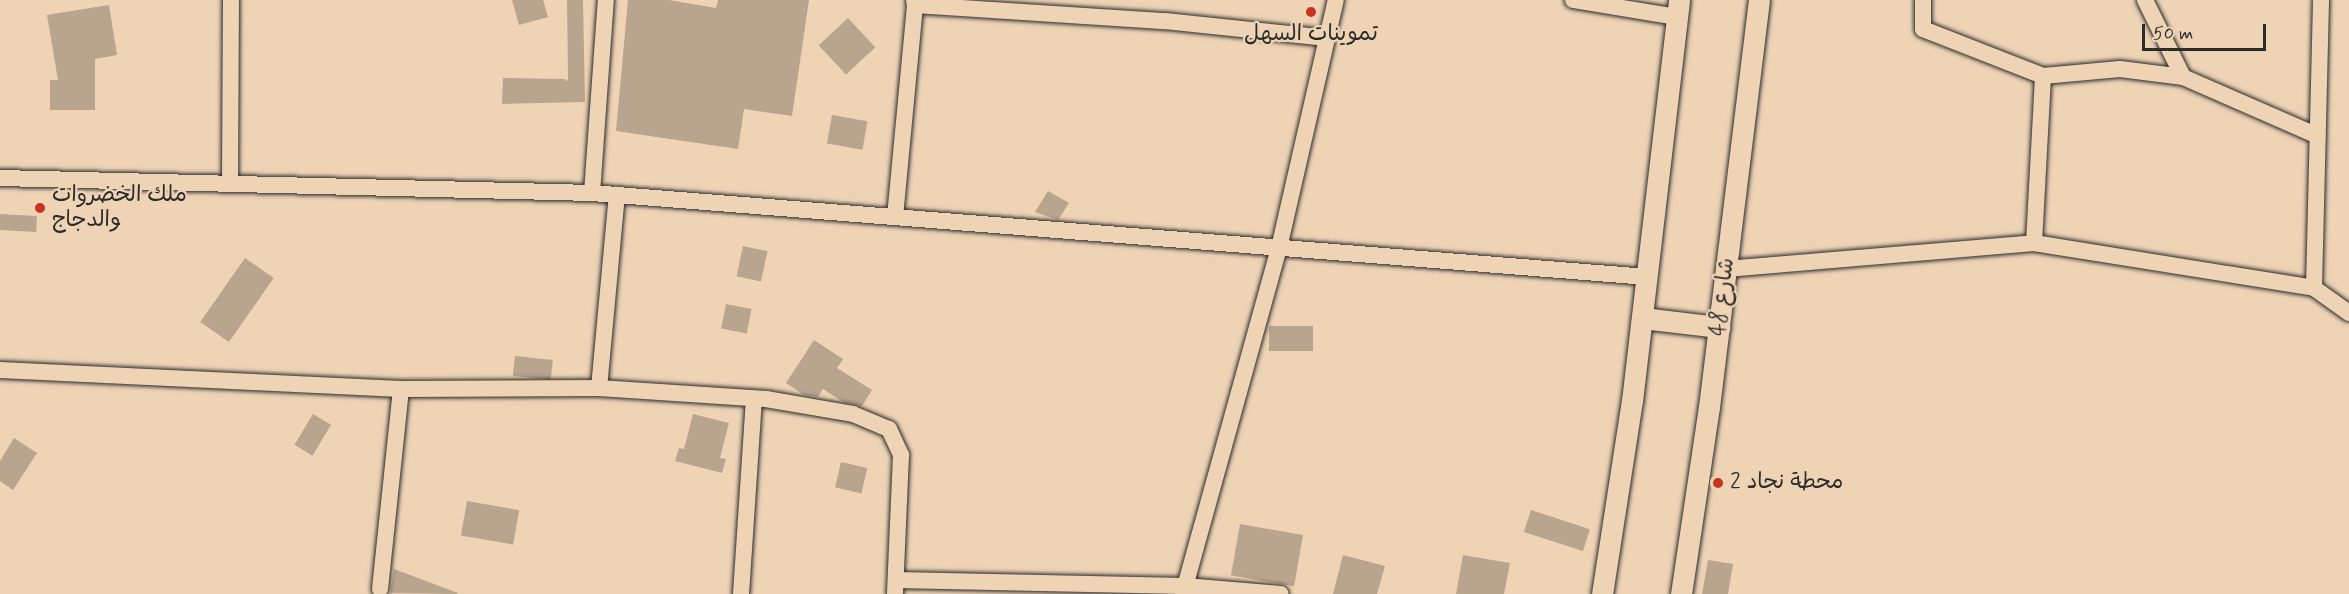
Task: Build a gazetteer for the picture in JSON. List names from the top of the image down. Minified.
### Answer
{"streets":{"main road":["شارع 48"]},"places":["تموينات السهل","ملك الخضروات والدجاج","محطة نجاد 2"],"scale_bar":"50 m"}
